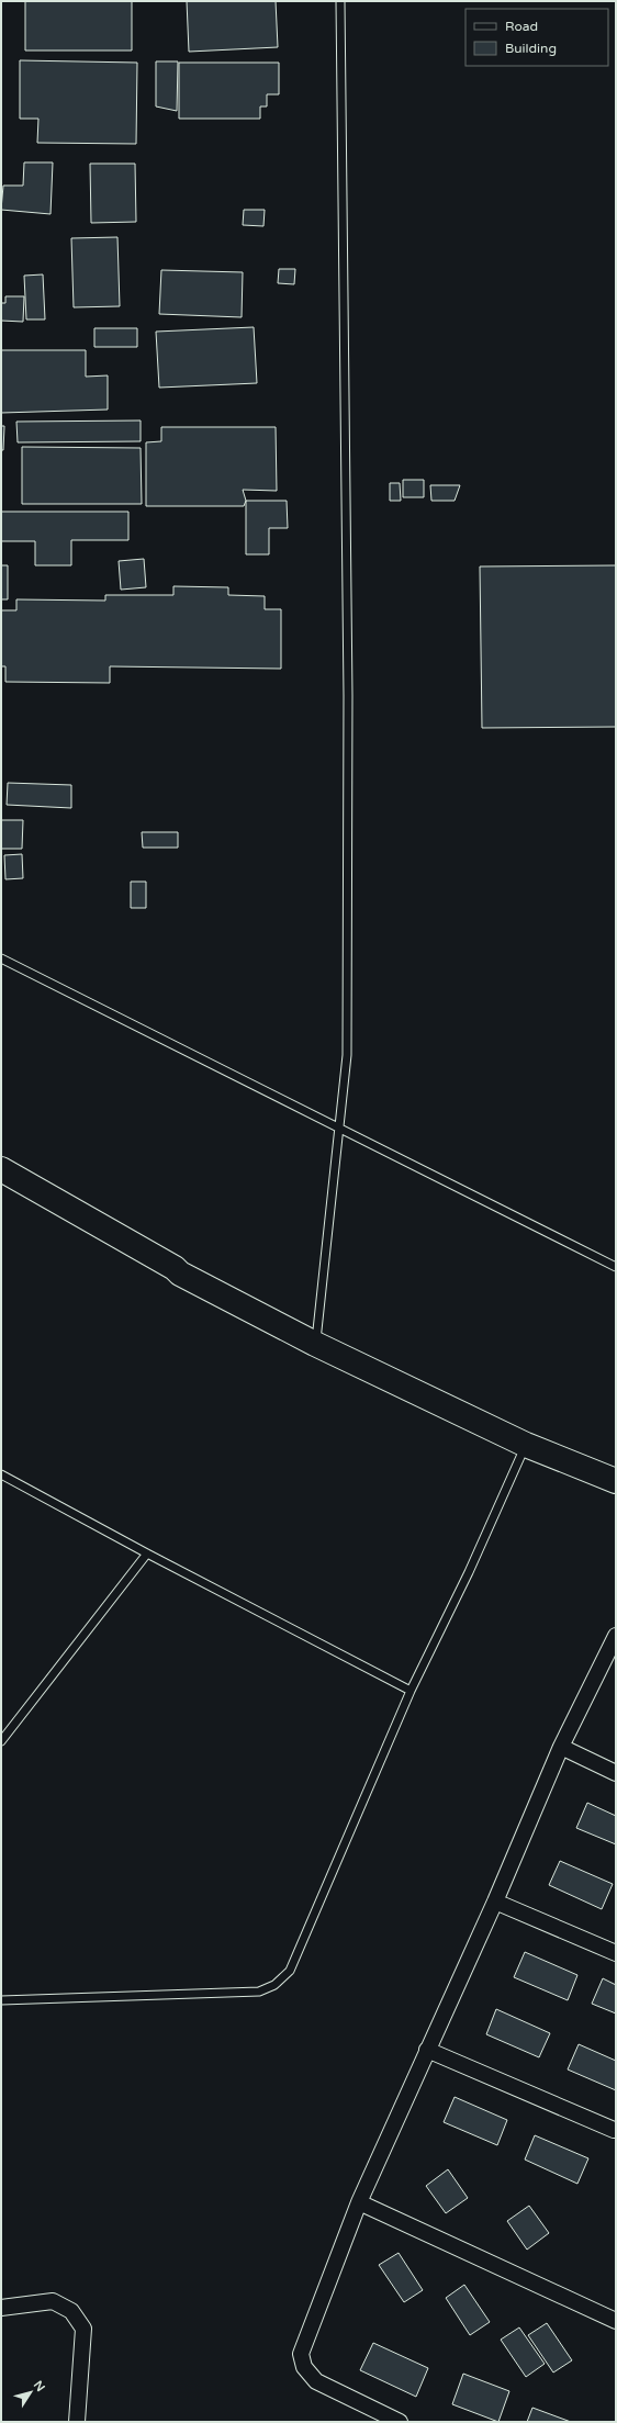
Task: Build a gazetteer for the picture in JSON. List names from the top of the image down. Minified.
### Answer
{"legend":["Road","Building"],"north":"top right"}
